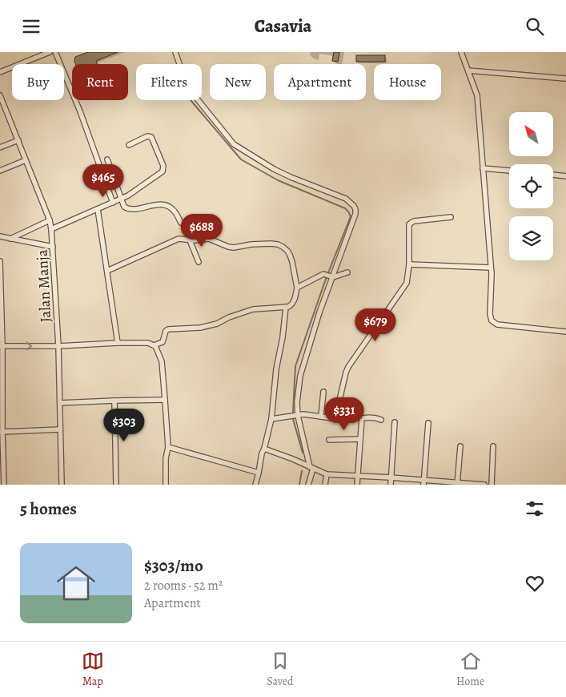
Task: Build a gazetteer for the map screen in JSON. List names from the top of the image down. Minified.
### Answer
{"streets":{"street":["Jalan Manja"]},"north":"top left","page":{"header":"Casavia","chip":["Buy","Rent","Filters","New","Apartment","House"],"price":["$465","$688","$679","$331","$303"],"heading":"5 homes","list":[{"name":"$303/mo","note":"2 rooms · 52 m² · Apartment"}],"tabs":["Map","Saved","Home"]}}
